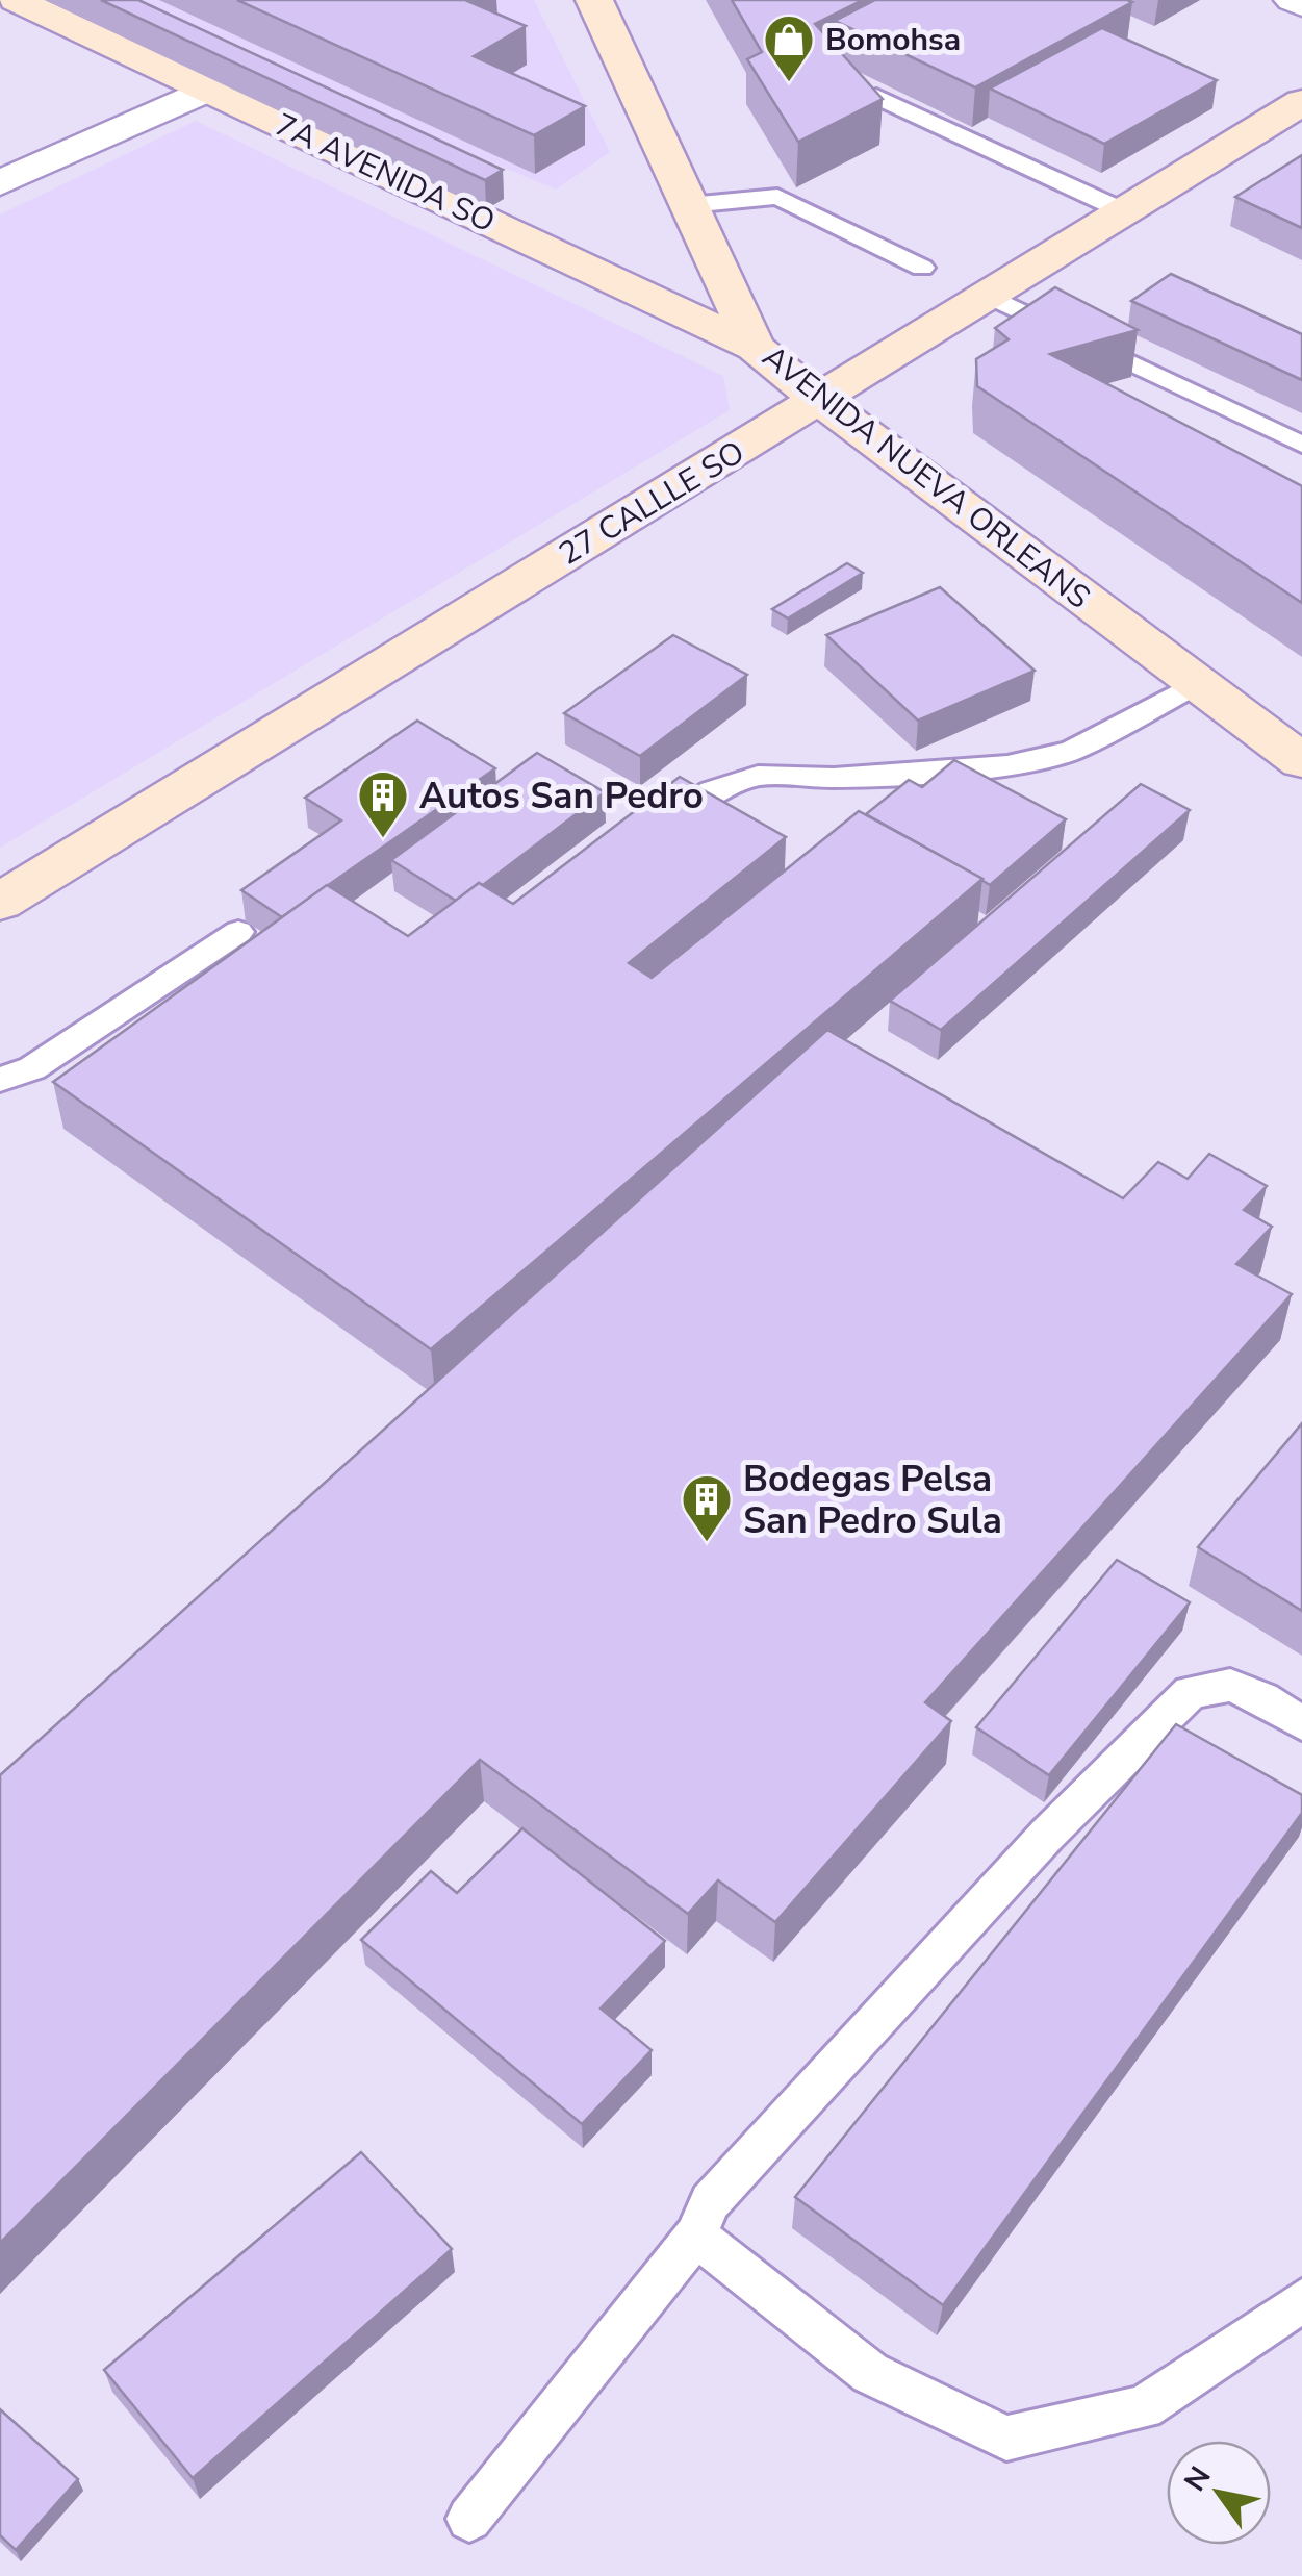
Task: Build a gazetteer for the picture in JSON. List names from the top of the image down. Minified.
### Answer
{"streets":{"street":["7A AVENIDA SO","AVENIDA NUEVA ORLEANS","27 CALLLE SO"]},"crossings":[["7A AVENIDA SO","AVENIDA NUEVA ORLEANS"],["AVENIDA NUEVA ORLEANS","27 CALLLE SO"]],"places":{"shop":["Bomohsa"],"building":["Autos San Pedro","Bodegas Pelsa San Pedro Sula"]},"north":"top left"}
